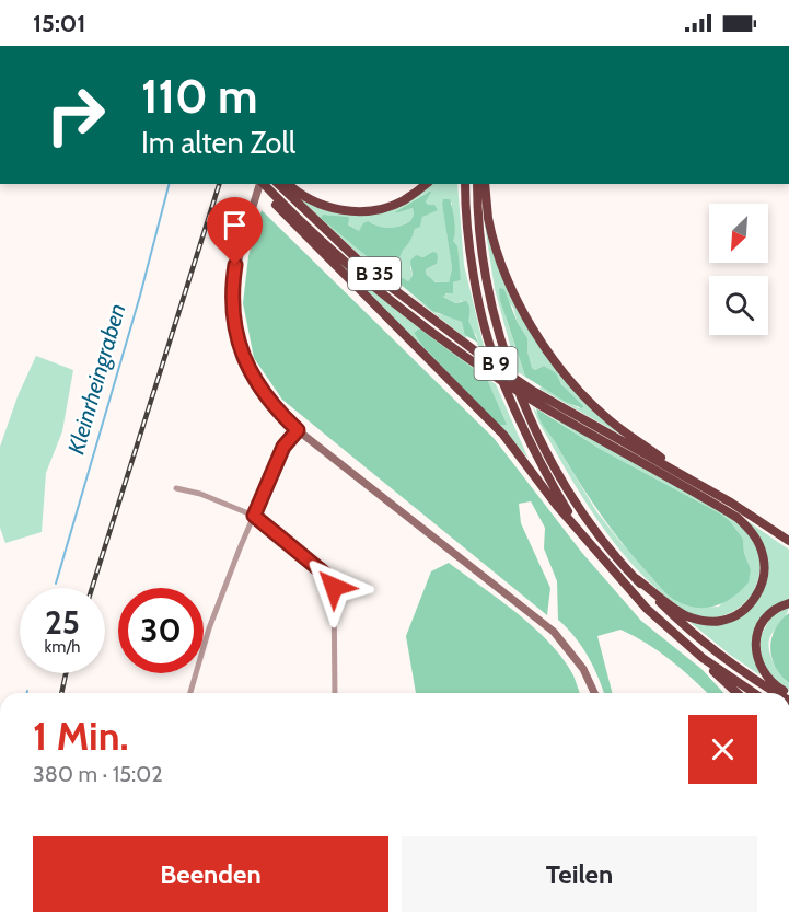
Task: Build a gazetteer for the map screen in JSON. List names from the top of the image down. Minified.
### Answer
{"streets":{"highway":["B 35","B 9"]},"water":["Kleinrheingraben"],"north":"bottom left","page":{"status":"15:01","turn":["110 m","Im alten Zoll"],"speed":"25 km/h","limit":"30","heading":["1 Min.","380 m · 15:02"],"buttons":["Beenden","Teilen"]}}
